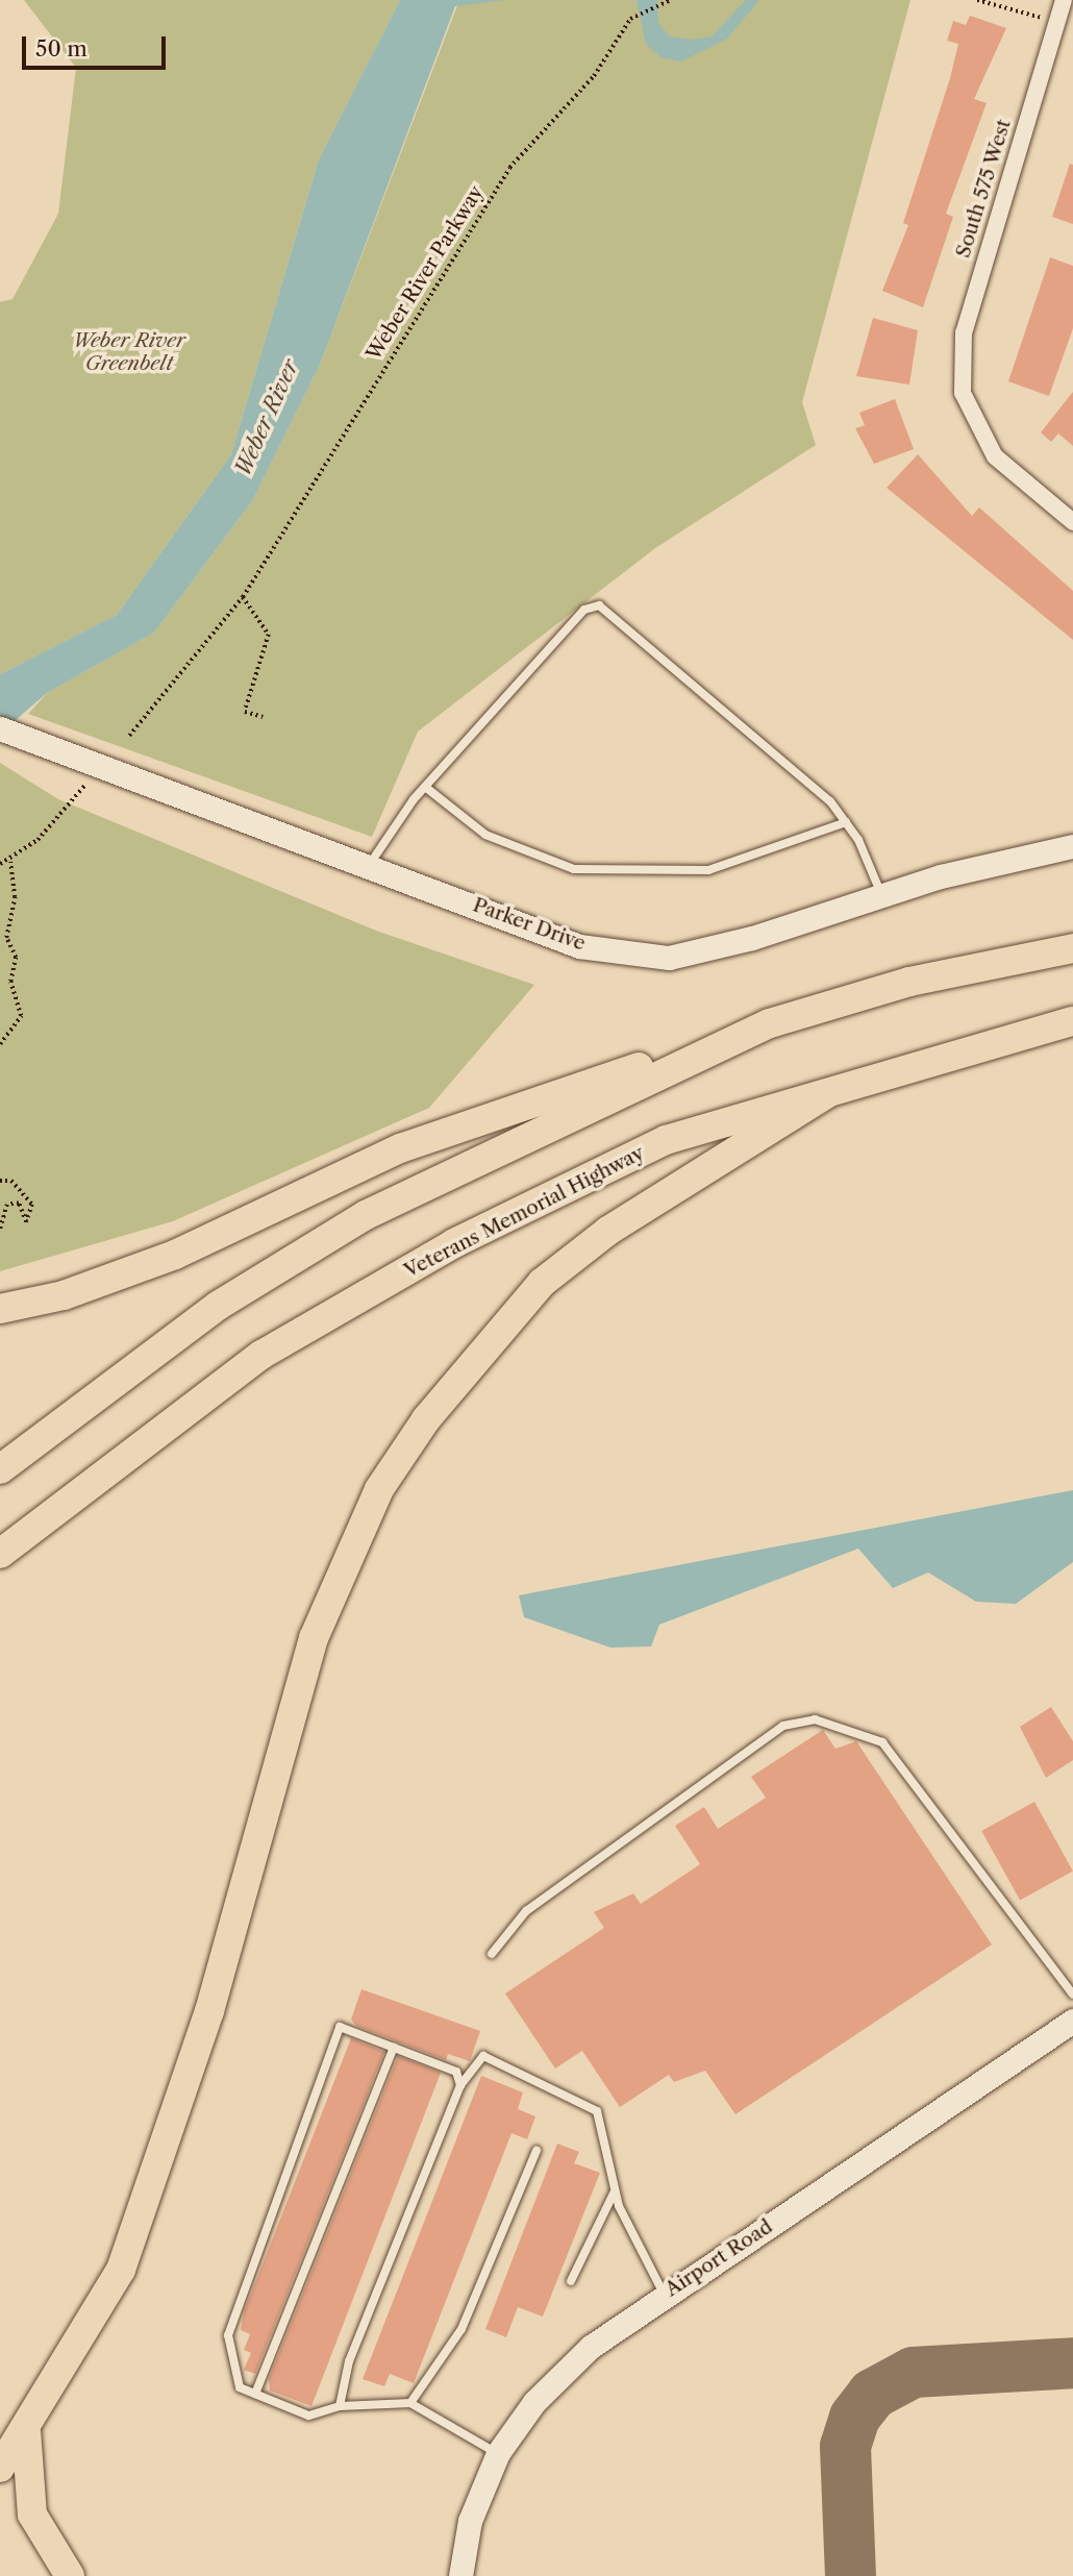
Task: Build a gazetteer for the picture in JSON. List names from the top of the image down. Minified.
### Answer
{"streets":{"highway":["Veterans Memorial Highway"],"street":["South 575 West","Parker Drive","Airport Road"],"path":["Weber River Parkway"]},"water":["Weber River"],"parks":["Weber River Greenbelt"],"scale_bar":"50 m"}
